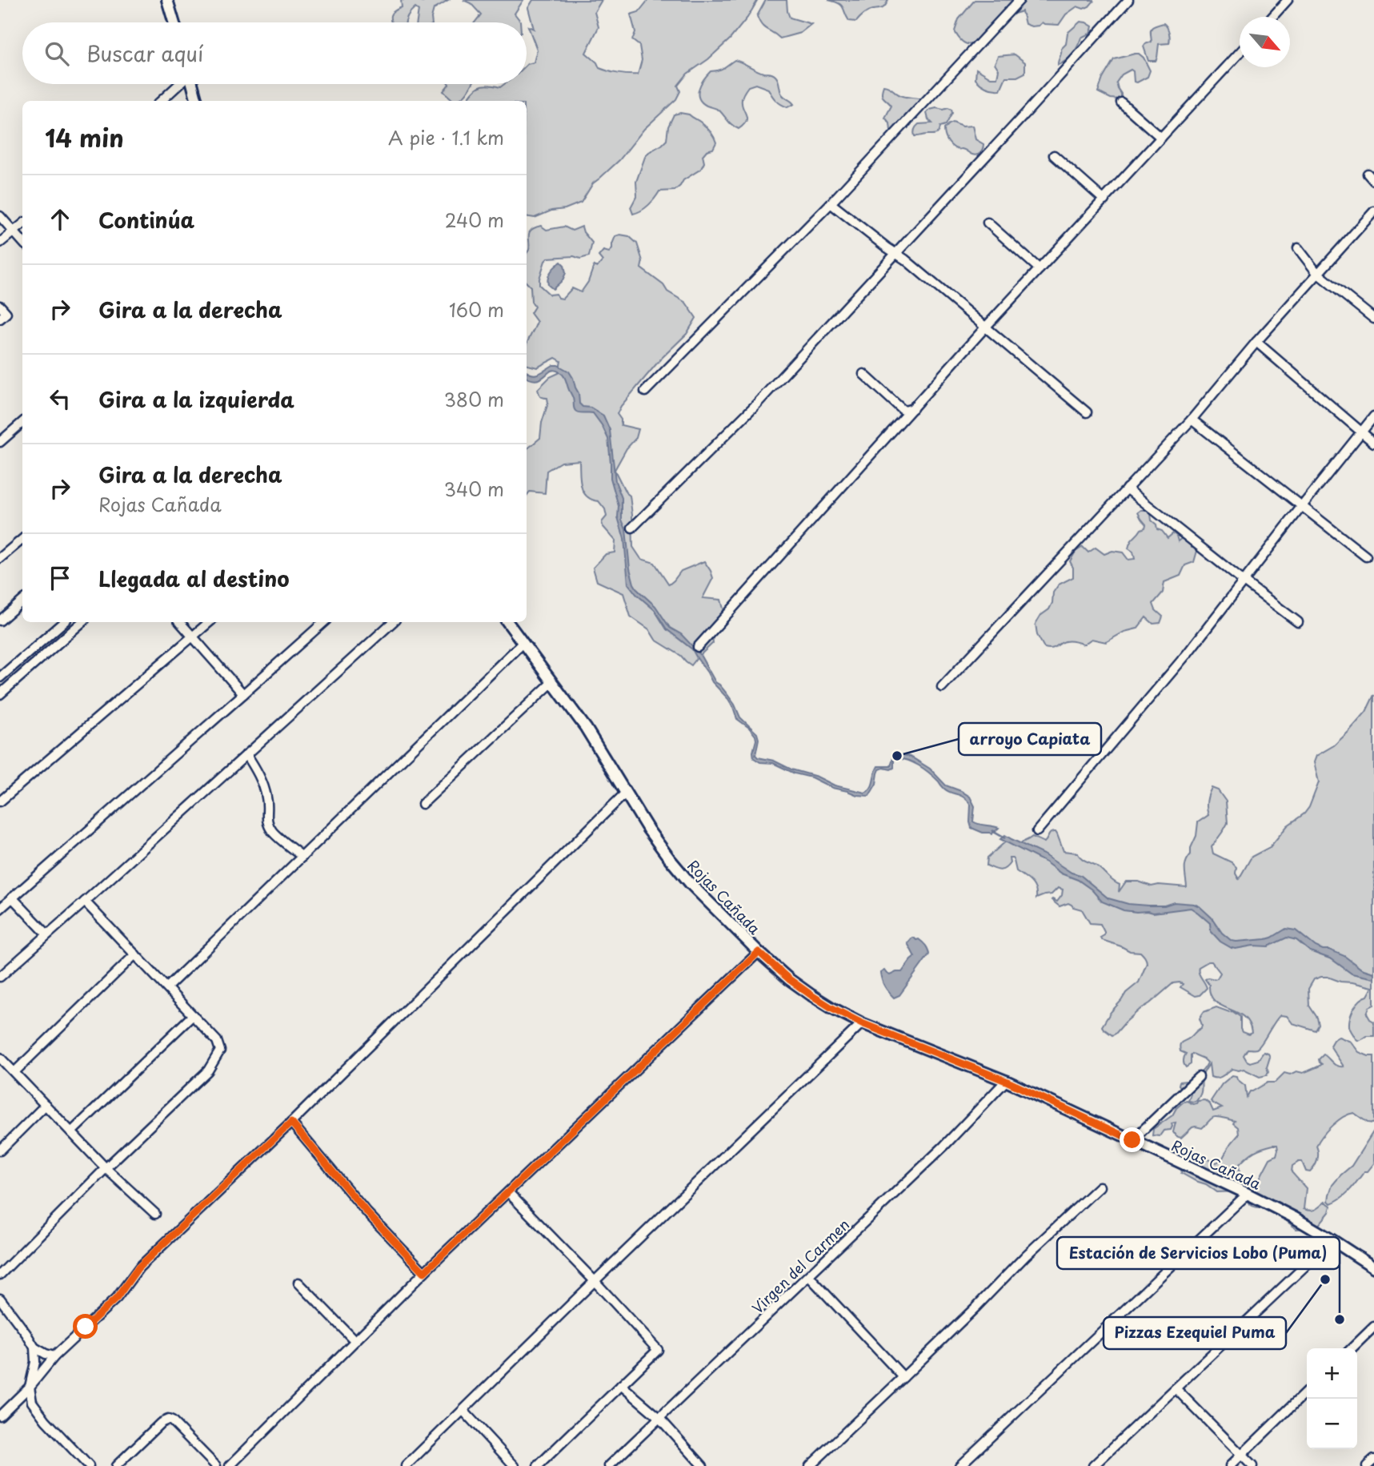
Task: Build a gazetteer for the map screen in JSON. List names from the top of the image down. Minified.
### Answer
{"streets":{"main road":["Rojas Cañada"],"street":["Virgen del Carmen"]},"crossings":[["Rojas Cañada","Virgen del Carmen"]],"places":["arroyo Capiata","Pizzas Ezequiel Puma","Estación de Servicios Lobo (Puma)"],"north":"bottom right","page":{"search":"Buscar aquí","heading":["14 min","A pie · 1.1 km"],"list":[["Continúa","240 m"],["Gira a la derecha","160 m"],["Gira a la izquierda","380 m"],["Gira a la derecha","Rojas Cañada","340 m"],"Llegada al destino"],"map_buttons":["+","−"]}}
